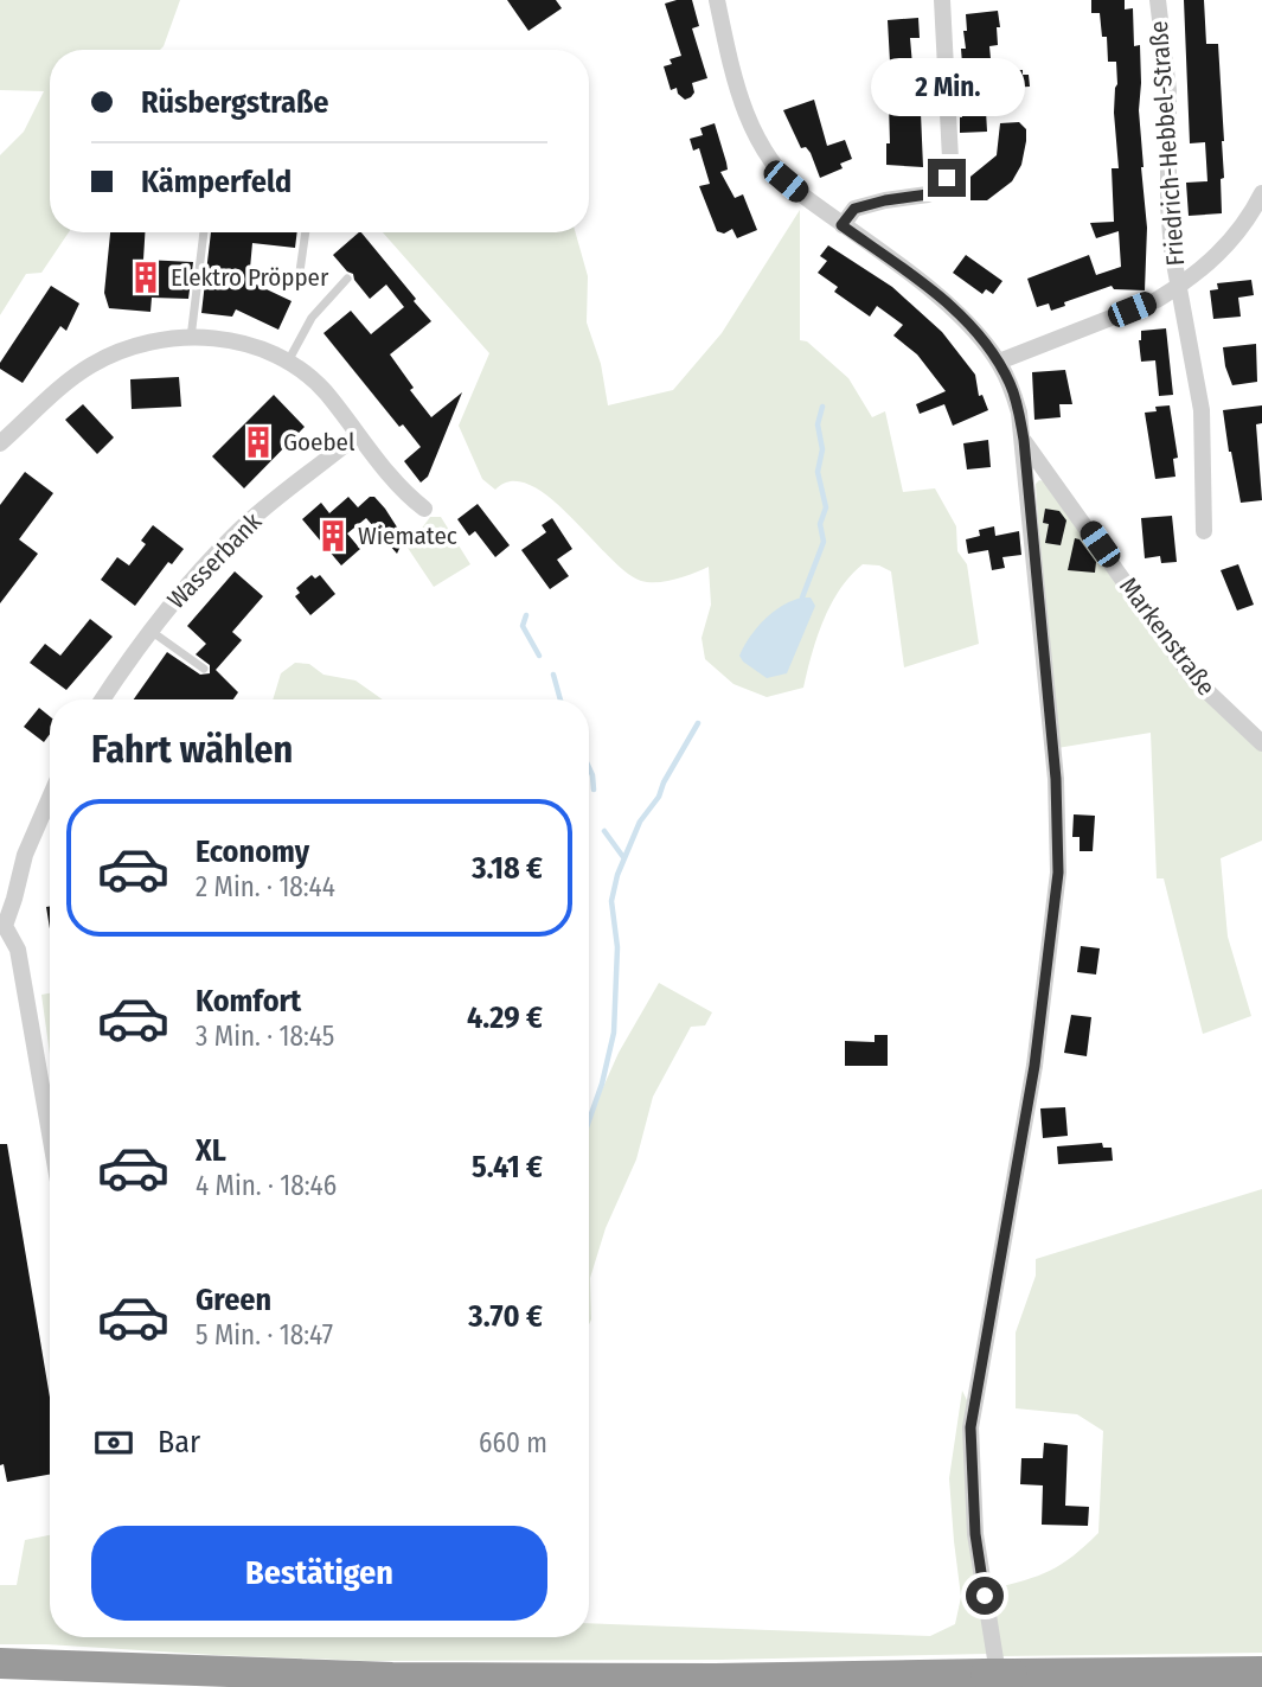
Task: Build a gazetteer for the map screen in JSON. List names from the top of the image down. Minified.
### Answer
{"streets":{"street":["Friedrich-Hebbel-Straße","Wasserbank","Markenstraße"]},"places":{"building":["Elektro Pröpper","Goebel","Wiematec"]},"page":{"banner":["Rüsbergstraße","Kämperfeld"],"bubble":"2 Min.","heading":"Fahrt wählen","list":[{"name":"Economy","note":"2 Min. · 18:44","value":"3.18 €"},{"name":"Komfort","note":"3 Min. · 18:45","value":"4.29 €"},{"name":"XL","note":"4 Min. · 18:46","value":"5.41 €"},{"name":"Green","note":"5 Min. · 18:47","value":"3.70 €"}],"pay":["Bar","660 m"],"buttons":"Bestätigen"}}
